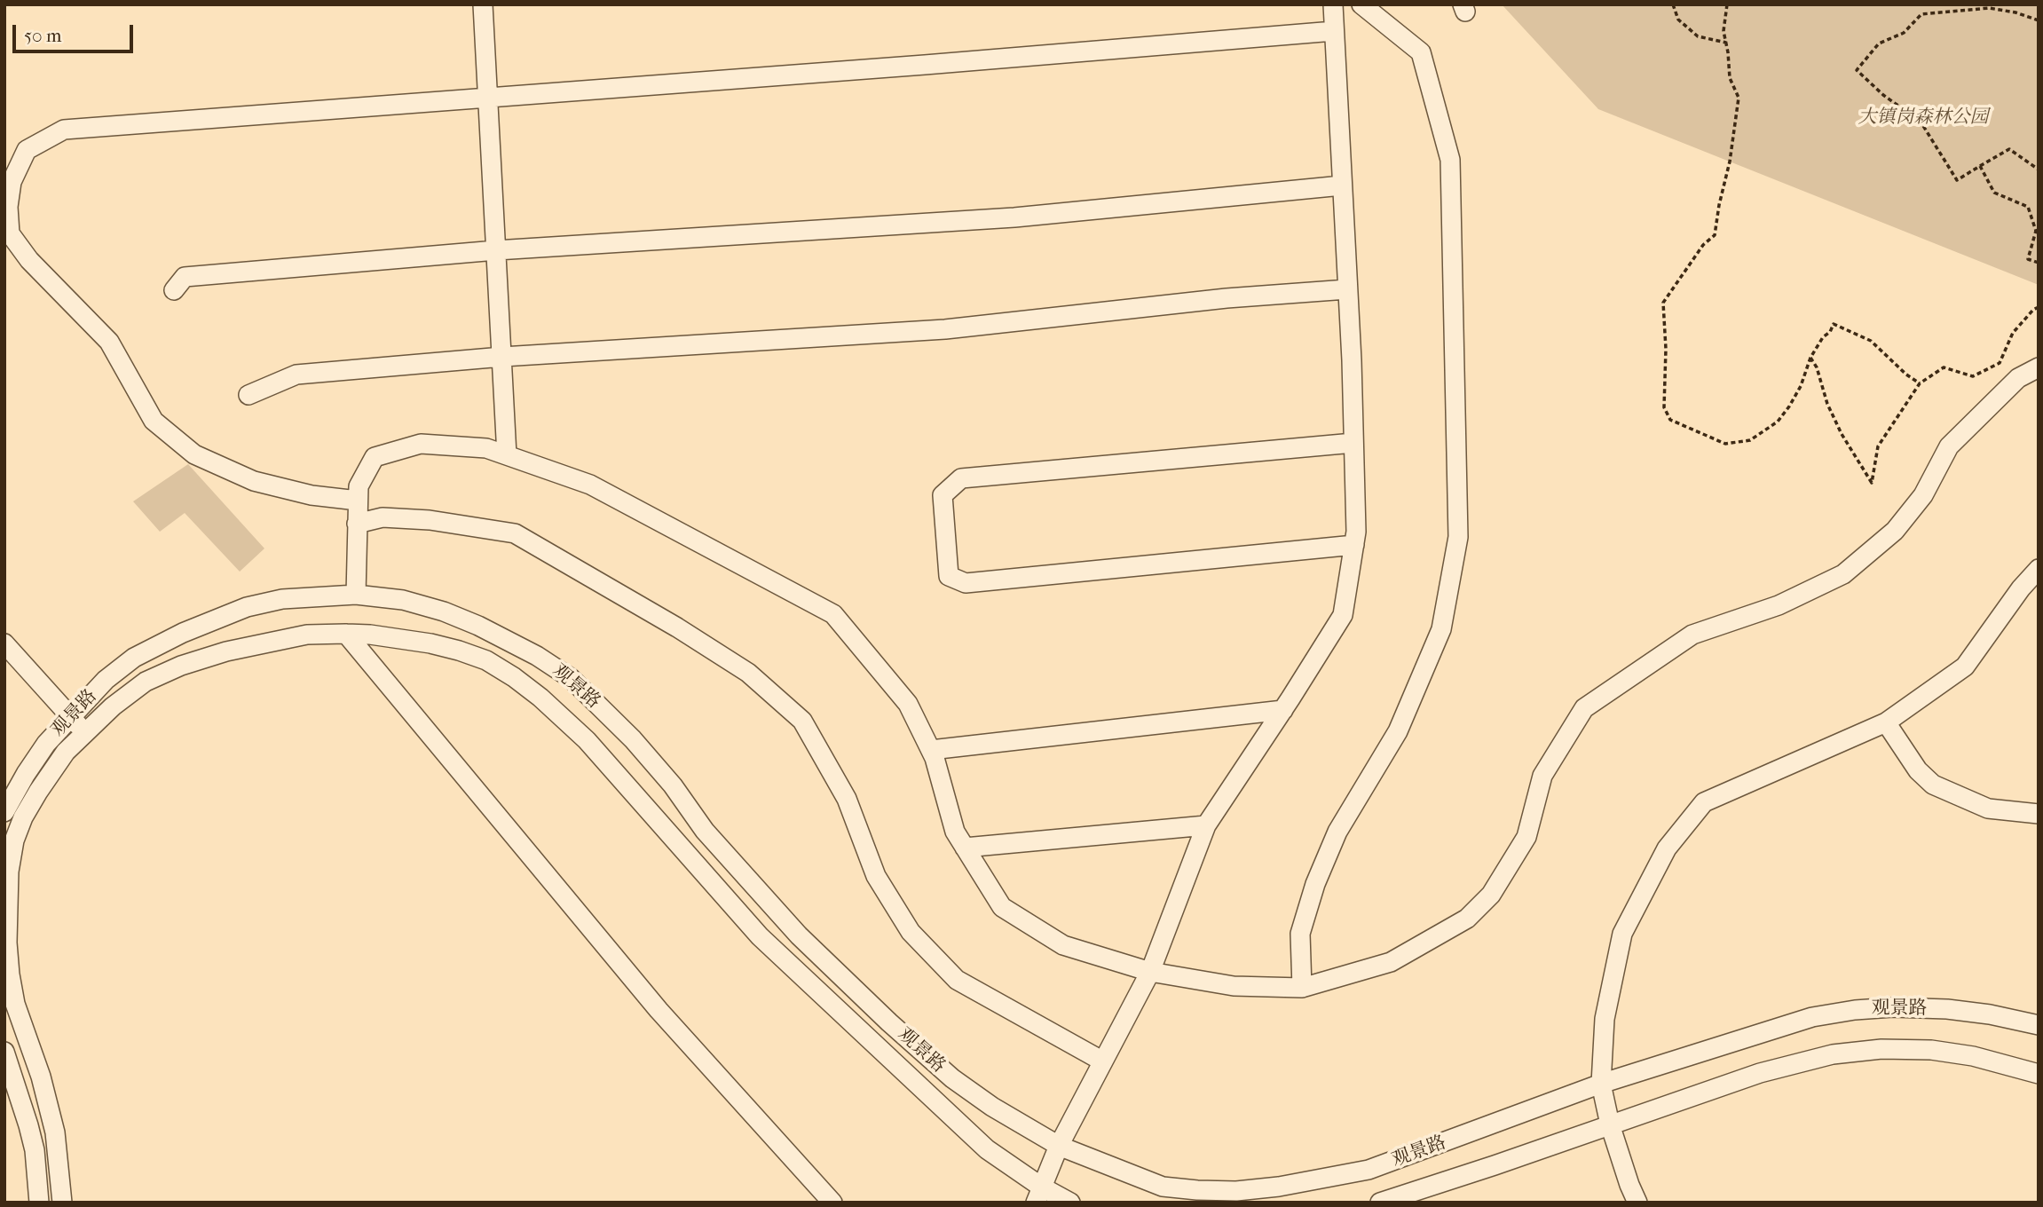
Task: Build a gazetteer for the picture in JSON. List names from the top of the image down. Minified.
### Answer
{"streets":{"street":["观景路"]},"parks":["大镇岗森林公园"],"scale_bar":"50 m"}
